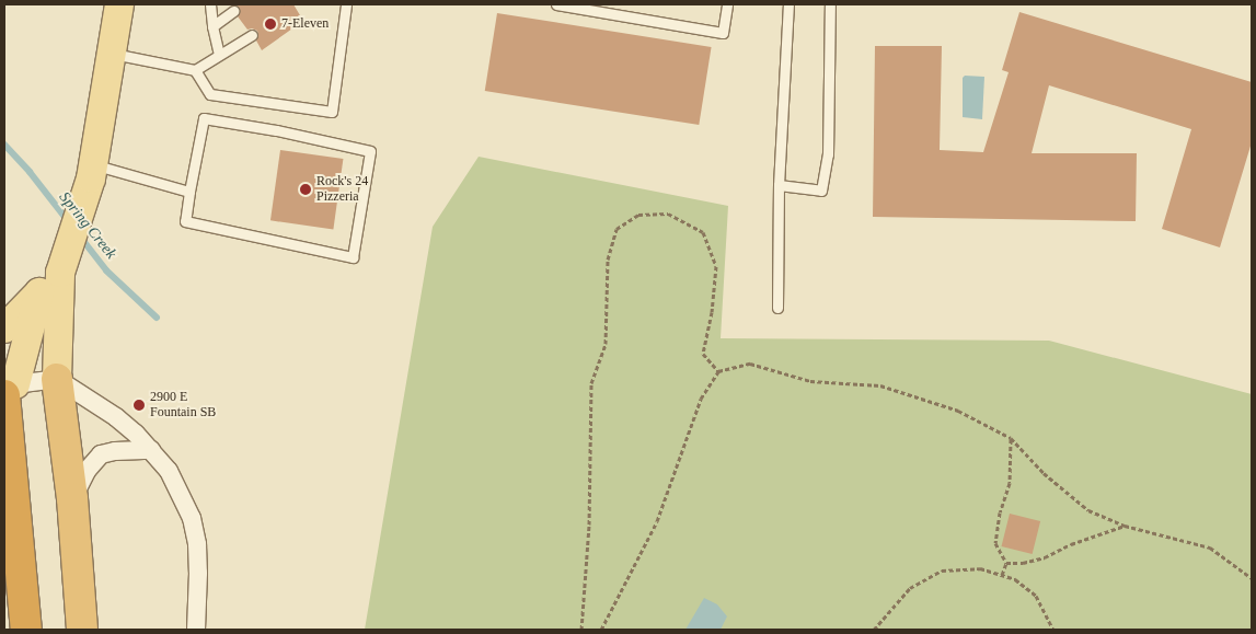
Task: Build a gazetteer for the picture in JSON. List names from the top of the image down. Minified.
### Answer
{"water":["Spring Creek"],"places":["7-Eleven","Rock's 24 Pizzeria","2900 E Fountain SB"]}
